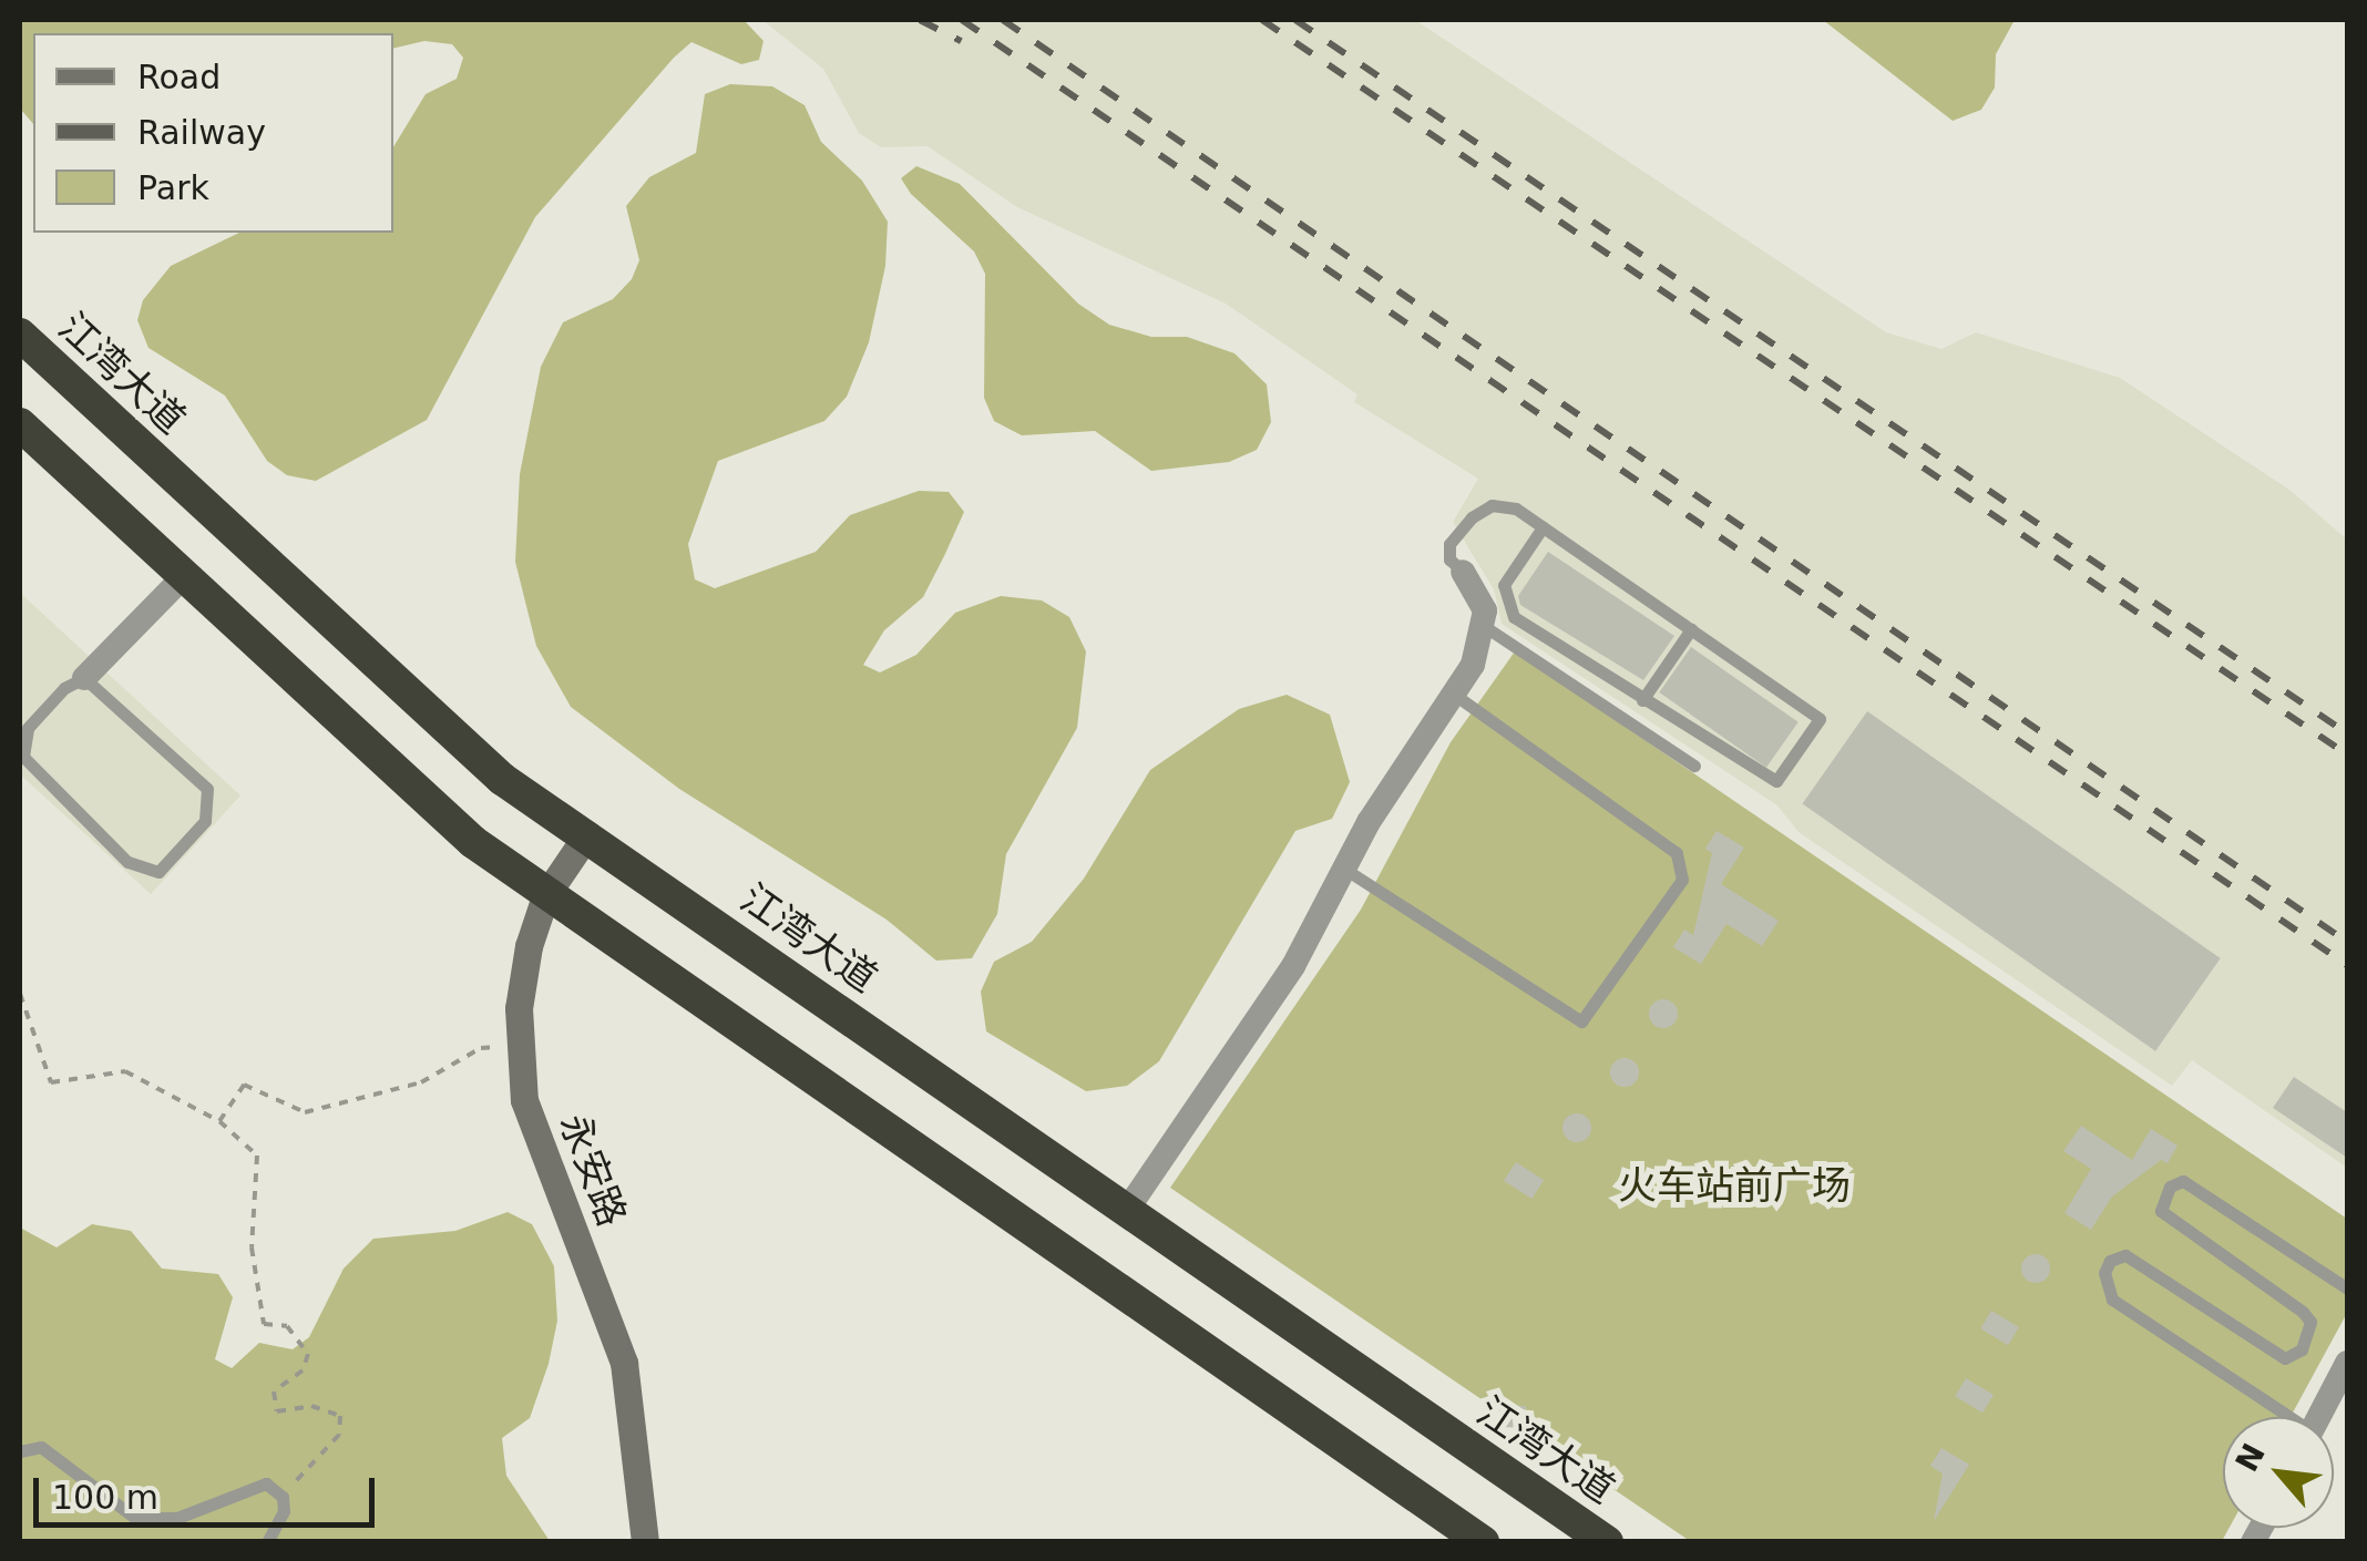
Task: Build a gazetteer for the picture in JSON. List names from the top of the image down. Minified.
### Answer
{"streets":{"highway":["江湾大道"],"street":["永安路"]},"crossings":[["江湾大道","永安路"]],"parks":["火车站前广场"],"legend":["Road","Railway","Park"],"scale_bar":"100 m","north":"top left"}
